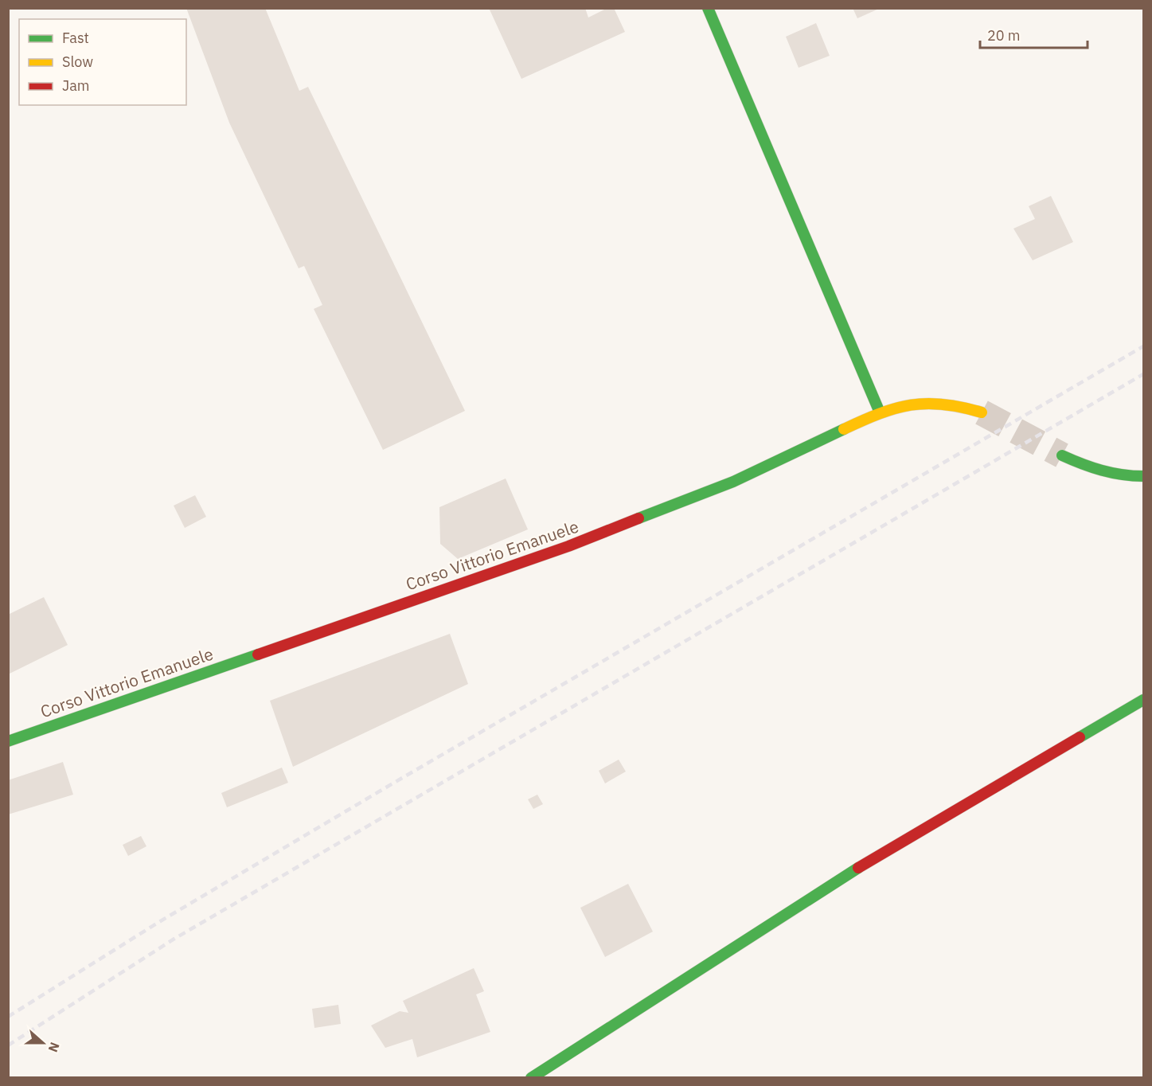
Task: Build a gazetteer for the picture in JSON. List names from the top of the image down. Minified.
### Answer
{"streets":{"main road":["Corso Vittorio Emanuele"]},"legend":["Fast","Slow","Jam"],"scale_bar":"20 m","north":"right"}
